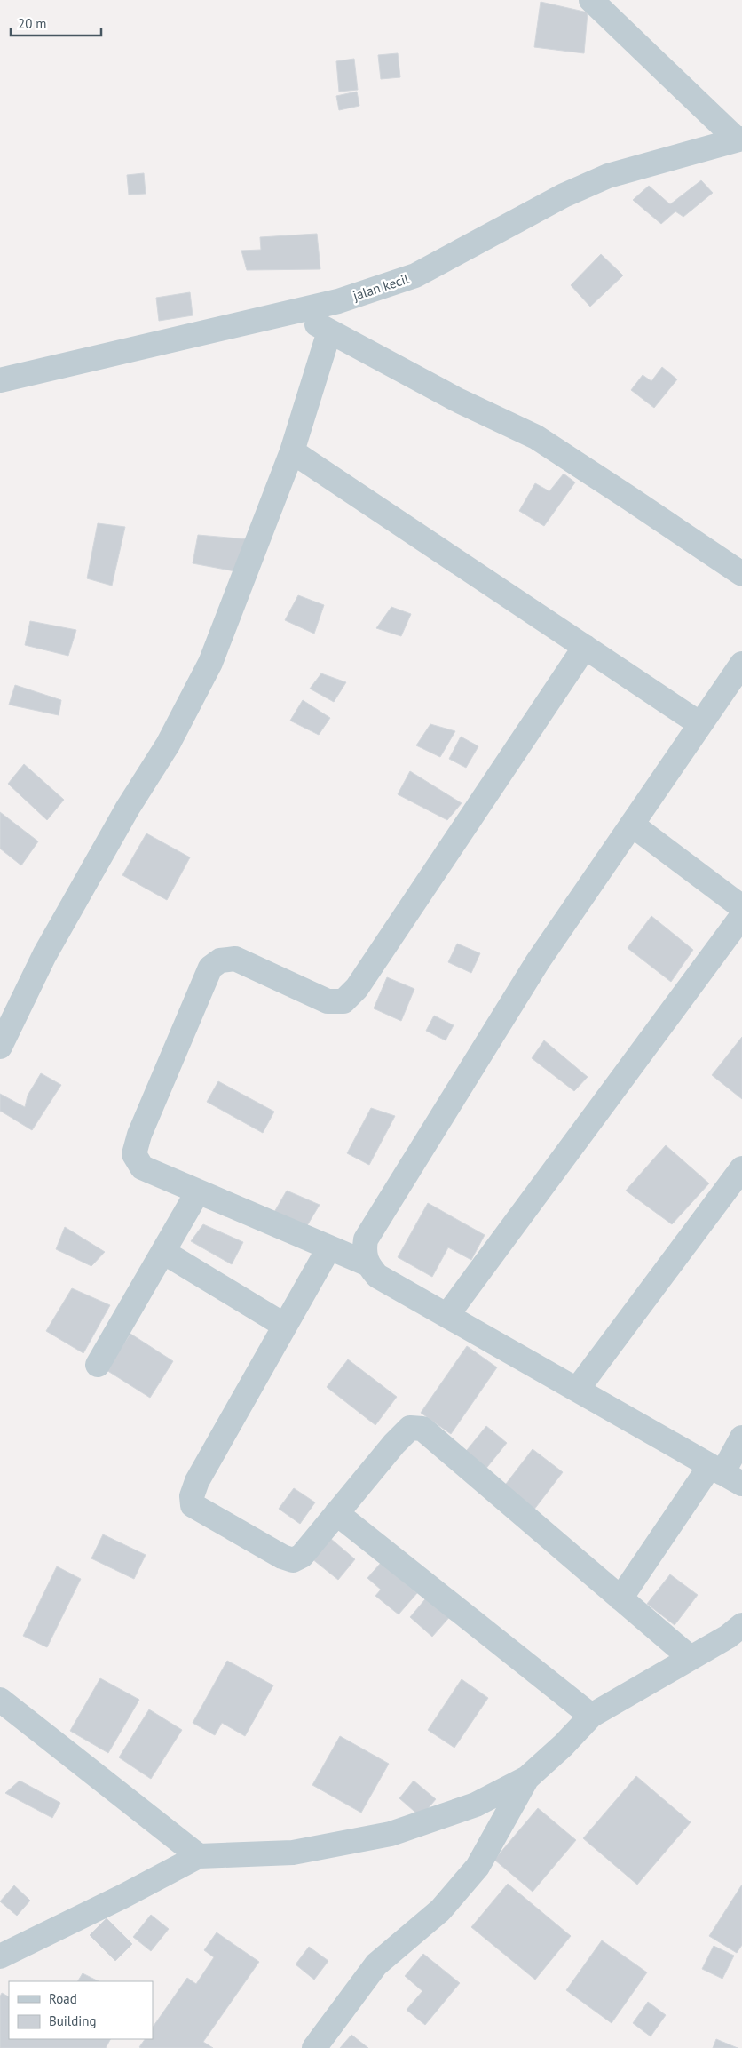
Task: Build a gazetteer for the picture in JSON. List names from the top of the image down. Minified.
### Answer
{"streets":{"street":["jalan kecil"]},"legend":["Road","Building"],"scale_bar":"20 m"}
